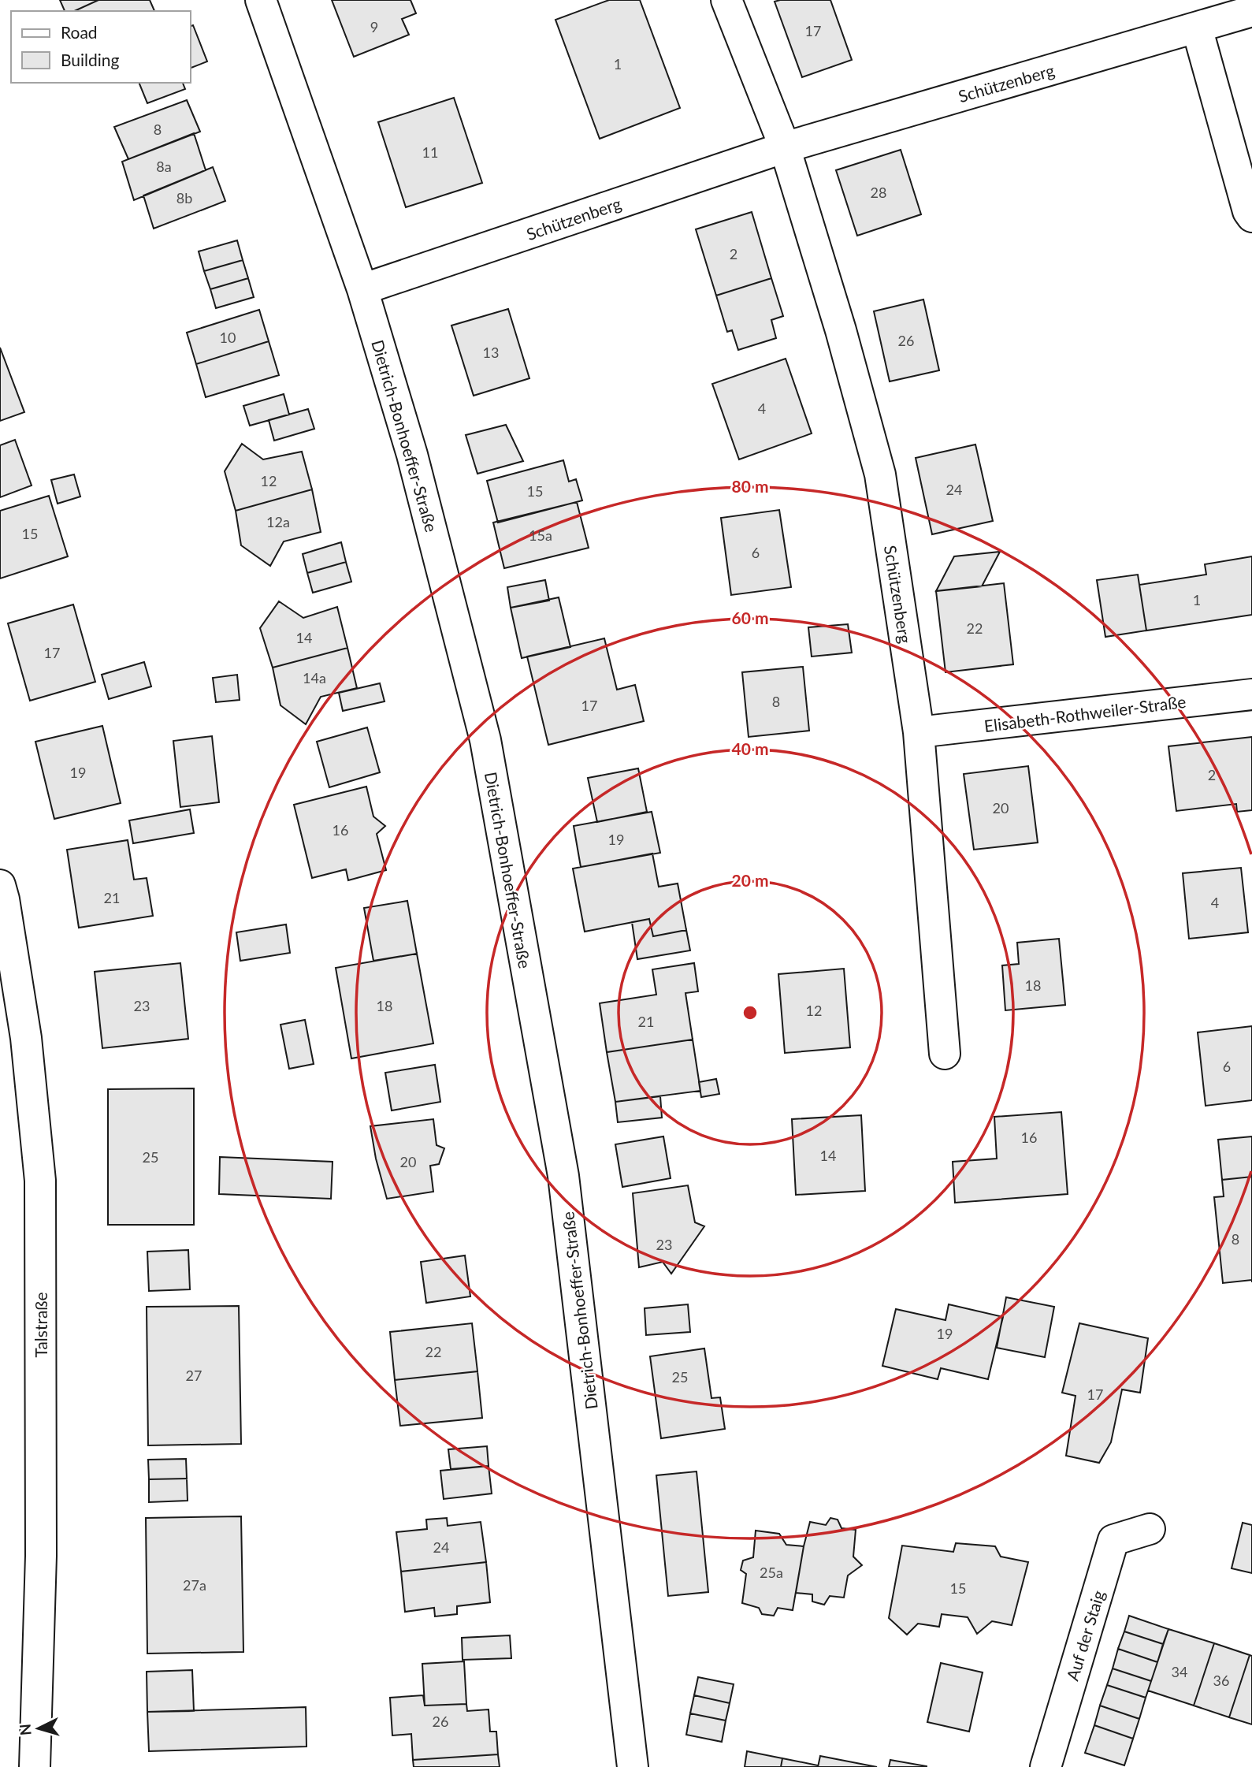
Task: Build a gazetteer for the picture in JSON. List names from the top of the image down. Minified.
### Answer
{"streets":{"street":["Schützenberg","Dietrich-Bonhoeffer-Straße","Elisabeth-Rothweiler-Straße","Talstraße","Auf der Staig"]},"crossings":[["Schützenberg","Dietrich-Bonhoeffer-Straße"],["Schützenberg","Elisabeth-Rothweiler-Straße"]],"house_numbers":["9","17","1","8","11","8a","28","8b","2","10","26","13","4","12","24","15","12a","15","15a","6","1","22","14","17","14a","8","17","19","2","20","16","19","21","4","18","23","18","12","21","6","16","14","25","20","8","23","19","22","27","25","17","24","25a","27a","15","34","36","26"],"legend":["Road","Building"],"north":"left","rings":["80 m","60 m","40 m","20 m"]}
